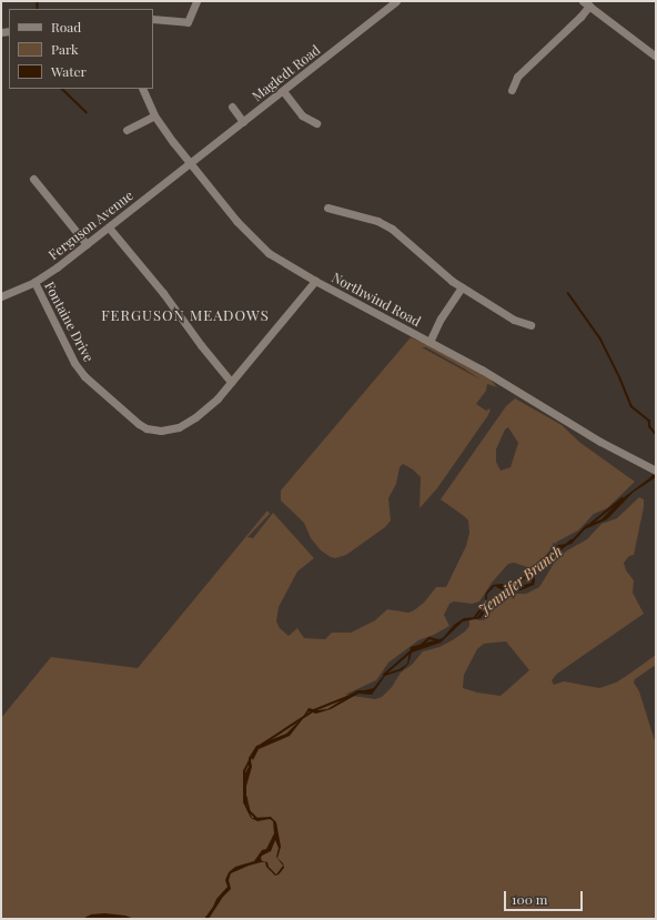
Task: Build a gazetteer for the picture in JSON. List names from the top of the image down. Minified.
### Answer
{"streets":{"street":["Magledt Road","Ferguson Avenue","Northwind Road","Fontaine Drive"]},"crossings":[["Magledt Road","Ferguson Avenue"],["Magledt Road","Northwind Road"],["Ferguson Avenue","Northwind Road"],["Ferguson Avenue","Fontaine Drive"],["Northwind Road","Fontaine Drive"]],"districts":["FERGUSON MEADOWS"],"water":["Jennifer Branch"],"legend":["Road","Park","Water"],"scale_bar":"100 m"}
